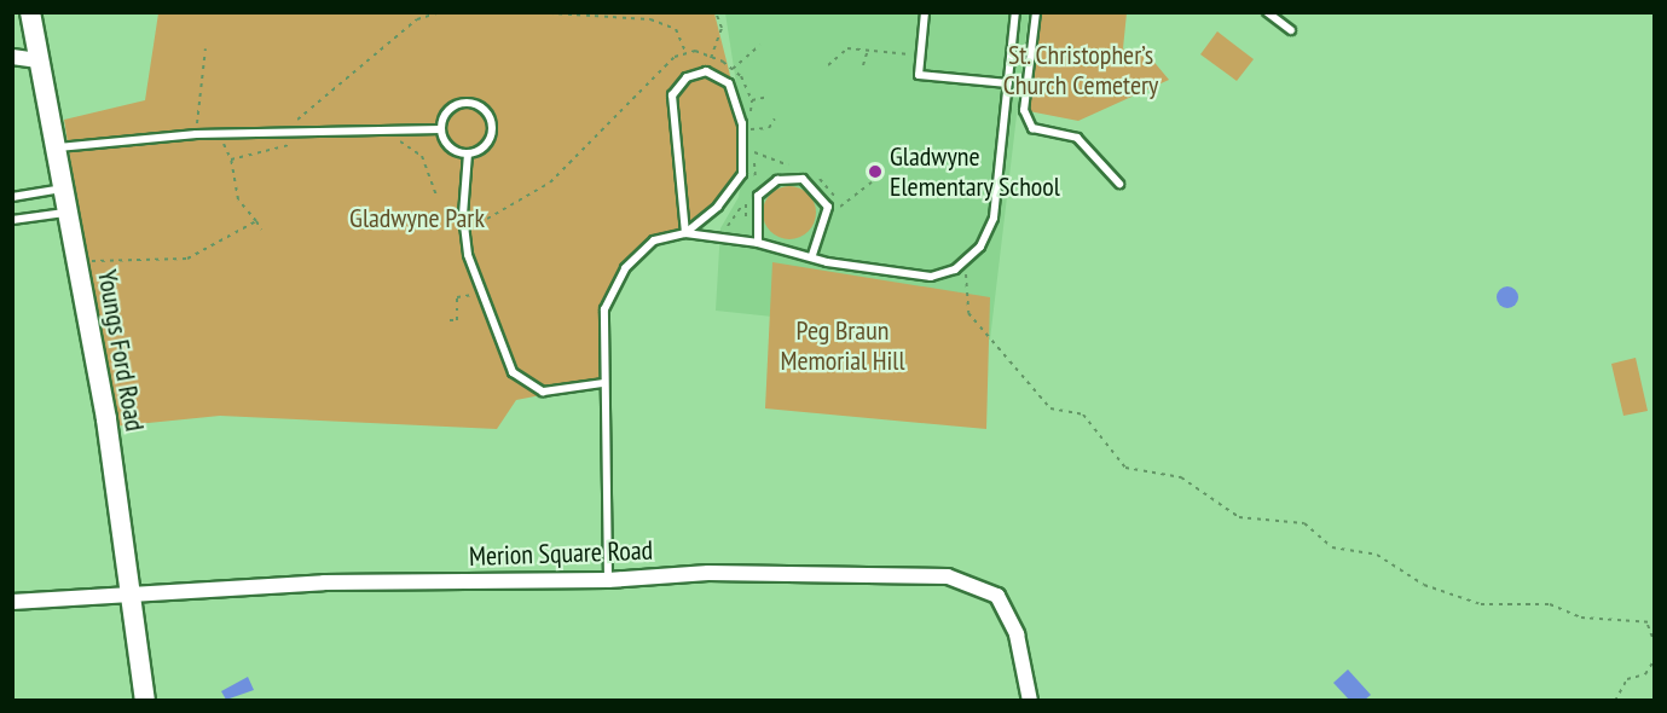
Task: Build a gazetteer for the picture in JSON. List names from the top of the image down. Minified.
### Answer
{"streets":{"street":["Youngs Ford Road","Merion Square Road"]},"crossings":[["Youngs Ford Road","Merion Square Road"]],"parks":["St. Christopher’s Church Cemetery","Gladwyne Park","Peg Braun Memorial Hill"],"places":["Gladwyne Elementary School"]}
